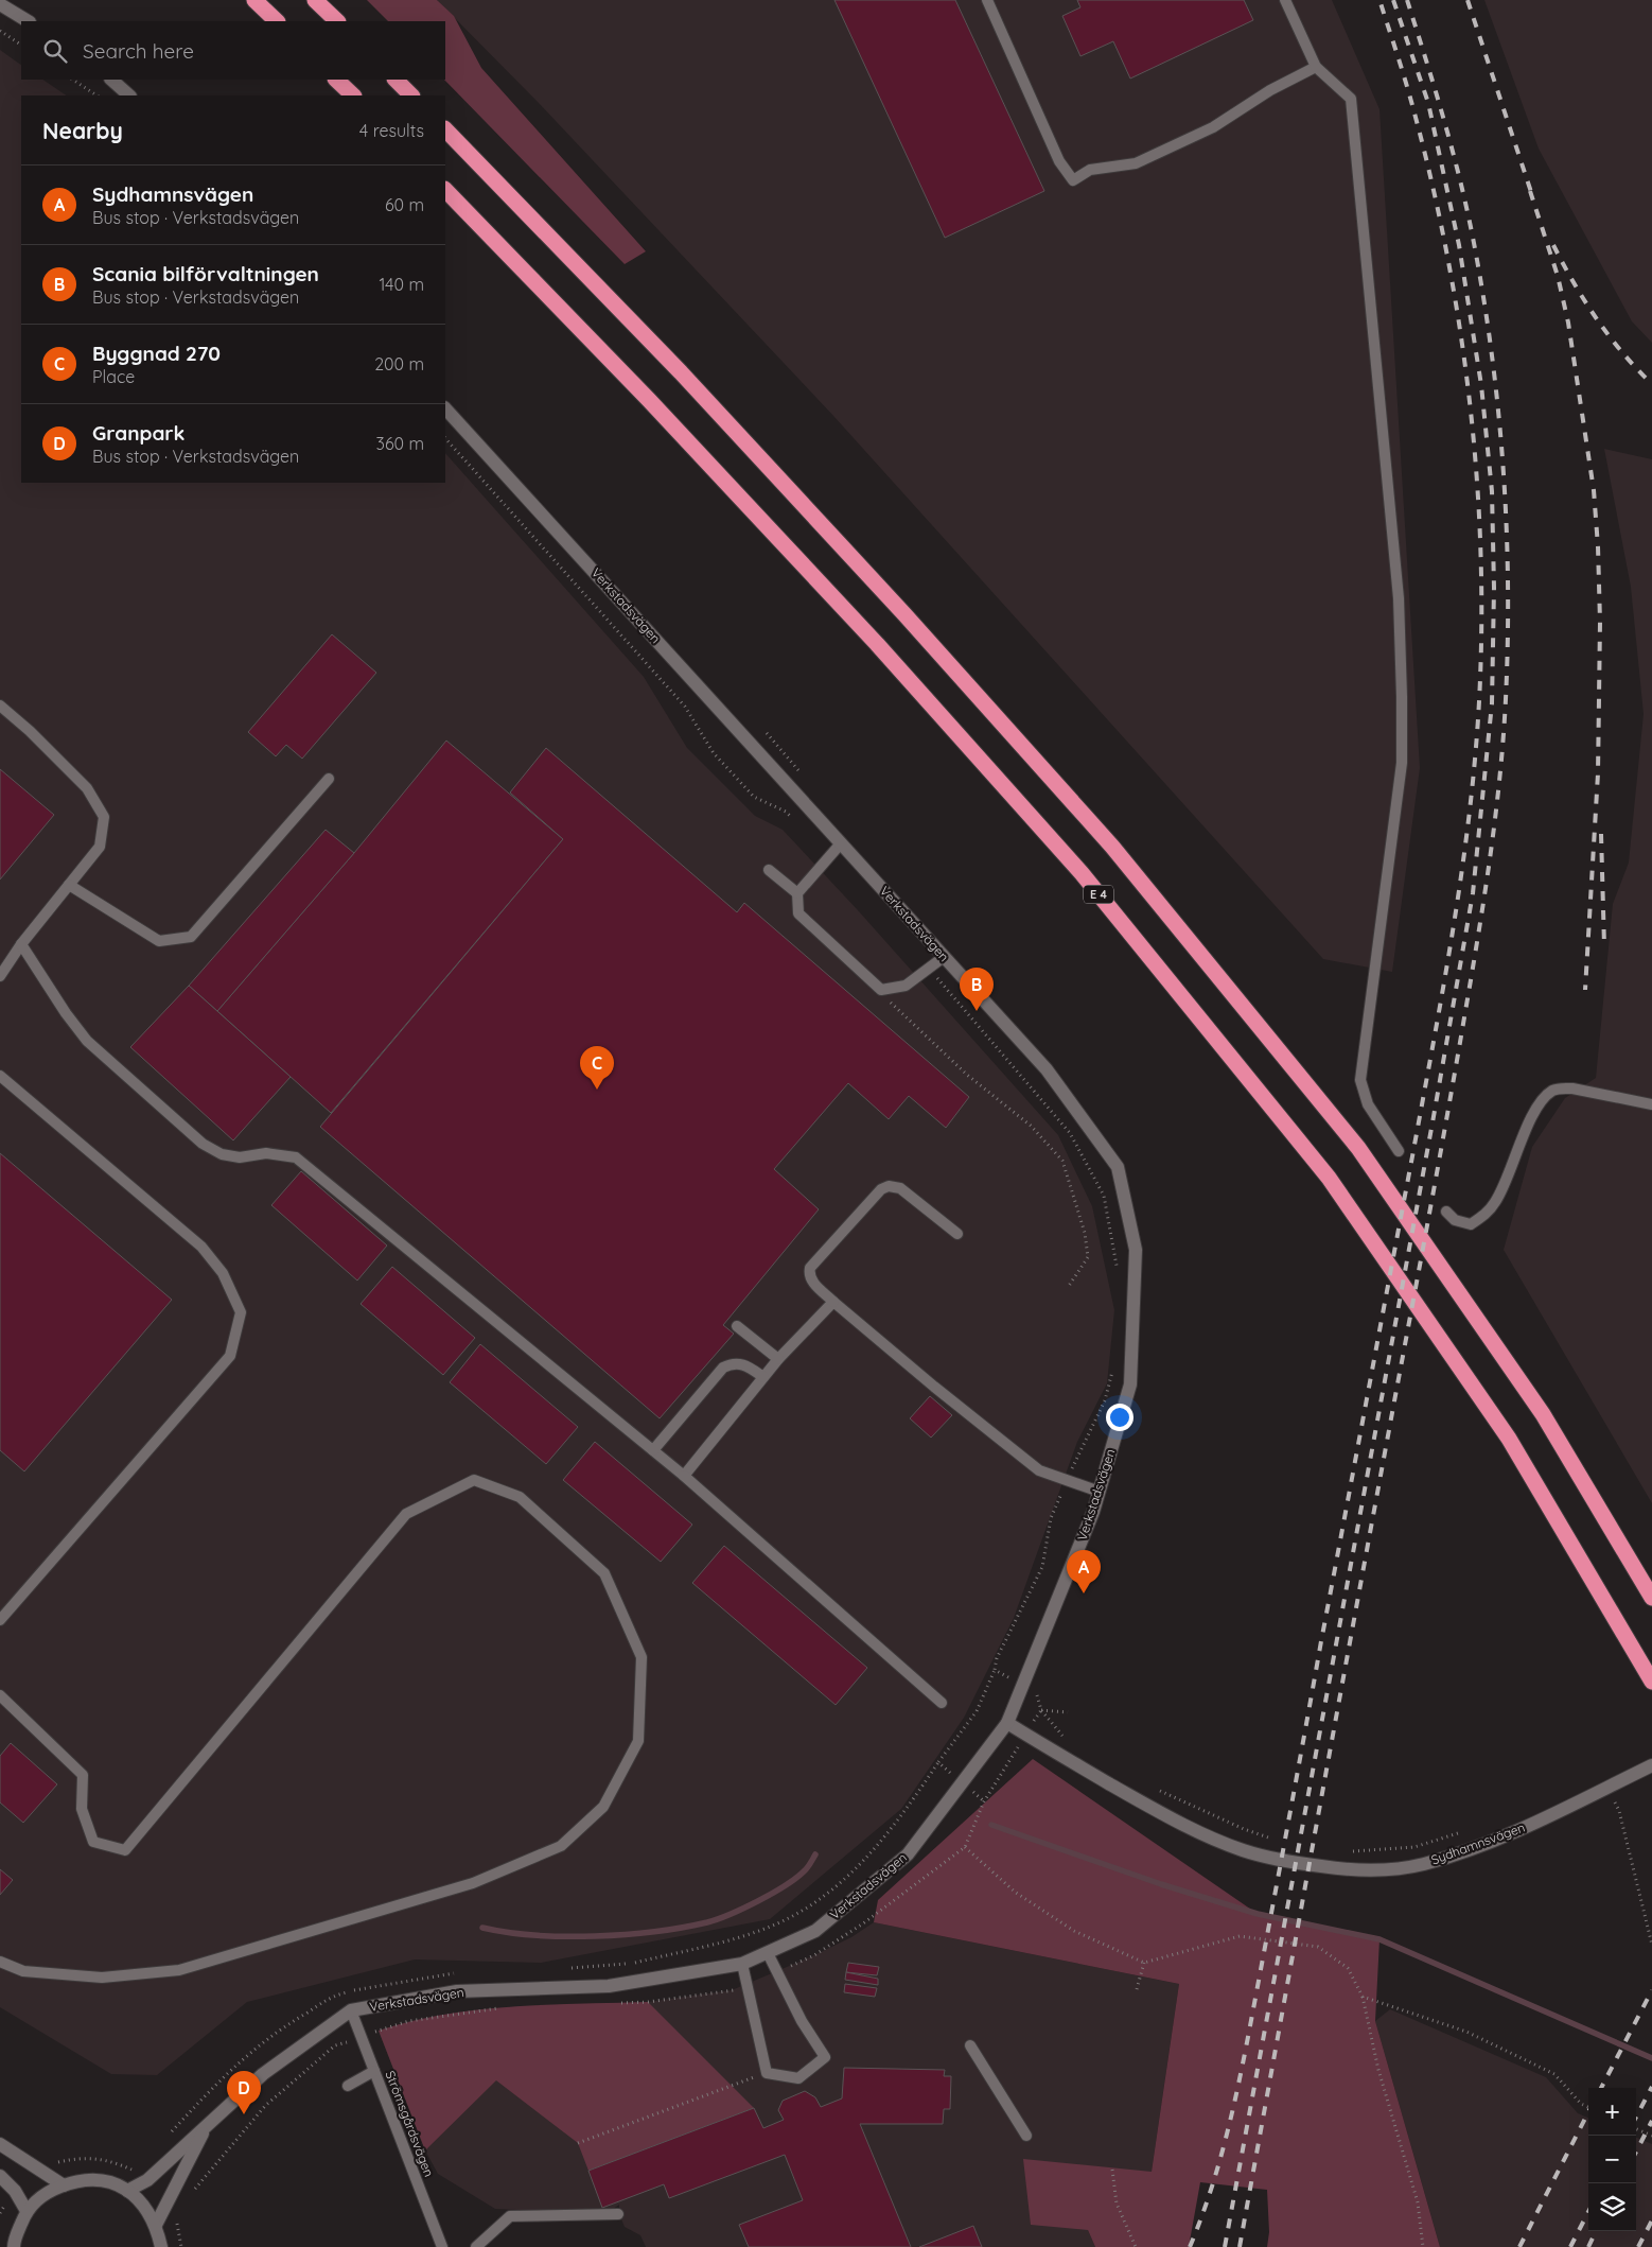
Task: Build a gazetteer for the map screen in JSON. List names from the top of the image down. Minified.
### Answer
{"streets":{"highway":["E 4"],"main road":["Verkstadsvägen","Sydhamnsvägen"],"lane":["Strömsgårdsvägen"]},"crossings":[["Verkstadsvägen","Sydhamnsvägen"],["Verkstadsvägen","Strömsgårdsvägen"]],"page":{"search":"Search here","heading":["Nearby","4 results"],"list":[{"mark":"A","name":"Sydhamnsvägen","note":"Bus stop · Verkstadsvägen","value":"60 m"},{"mark":"B","name":"Scania bilförvaltningen","note":"Bus stop · Verkstadsvägen","value":"140 m"},{"mark":"C","name":"Byggnad 270","note":"Place","value":"200 m"},{"mark":"D","name":"Granpark","note":"Bus stop · Verkstadsvägen","value":"360 m"}],"pins":["B","C","A","D"],"map_buttons":["+","−"]}}
